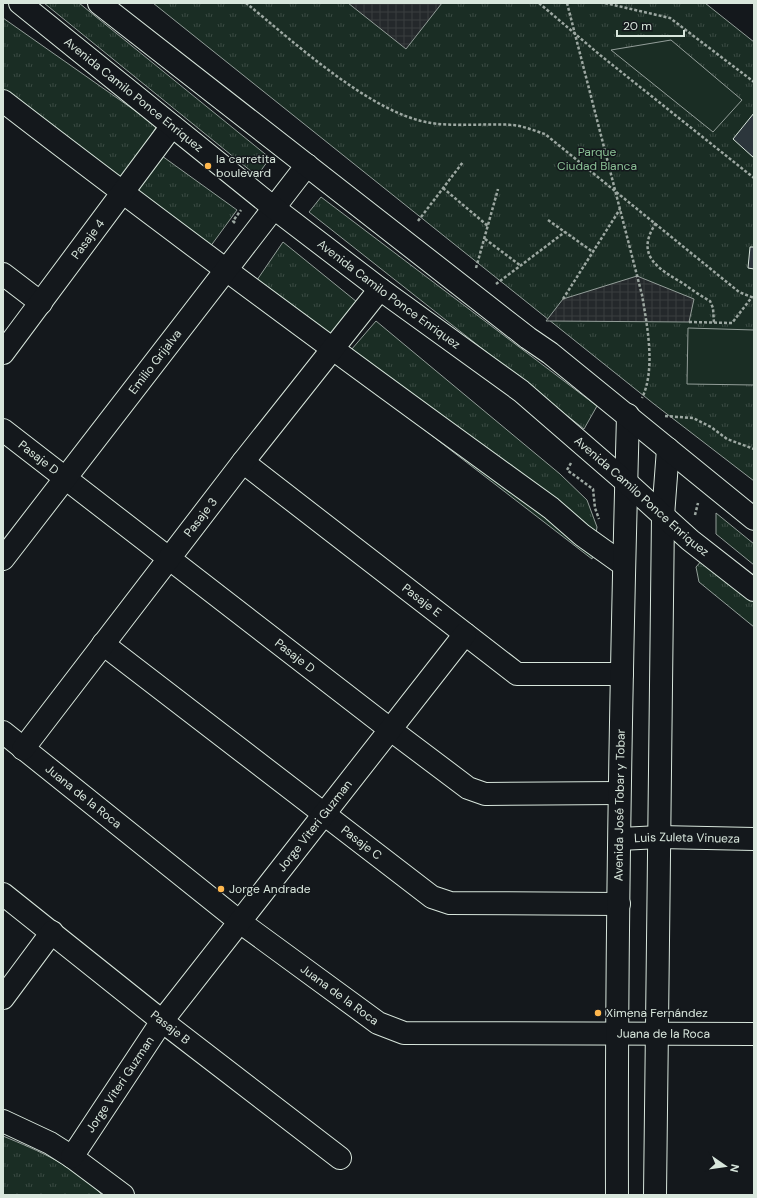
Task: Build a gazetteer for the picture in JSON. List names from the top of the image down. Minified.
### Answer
{"streets":{"street":["Avenida Camilo Ponce Enriquez","Pasaje 4","Emilio Grijalva","Pasaje D","Pasaje 3","Pasaje E","Juana de la Roca","Avenida José Tobar y Tobar","Jorge Viteri Guzman","Luis Zuleta Vinueza","Pasaje C","Pasaje B"]},"crossings":[["Avenida Camilo Ponce Enriquez","Pasaje 4"],["Avenida Camilo Ponce Enriquez","Emilio Grijalva"],["Avenida Camilo Ponce Enriquez","Pasaje 3"],["Avenida Camilo Ponce Enriquez","Avenida José Tobar y Tobar"],["Emilio Grijalva","Pasaje D"],["Pasaje D","Pasaje 3"],["Pasaje D","Avenida José Tobar y Tobar"],["Pasaje D","Jorge Viteri Guzman"],["Pasaje 3","Pasaje E"],["Pasaje 3","Juana de la Roca"],["Pasaje 3","Pasaje C"],["Pasaje E","Avenida José Tobar y Tobar"],["Pasaje E","Jorge Viteri Guzman"],["Juana de la Roca","Avenida José Tobar y Tobar"],["Juana de la Roca","Jorge Viteri Guzman"],["Avenida José Tobar y Tobar","Luis Zuleta Vinueza"],["Avenida José Tobar y Tobar","Pasaje C"],["Jorge Viteri Guzman","Pasaje C"],["Jorge Viteri Guzman","Pasaje B"]],"parks":["Parque Ciudad Blanca"],"places":["la carretita boulevard","Jorge Andrade","Ximena Fernández"],"scale_bar":"20 m","north":"right"}
